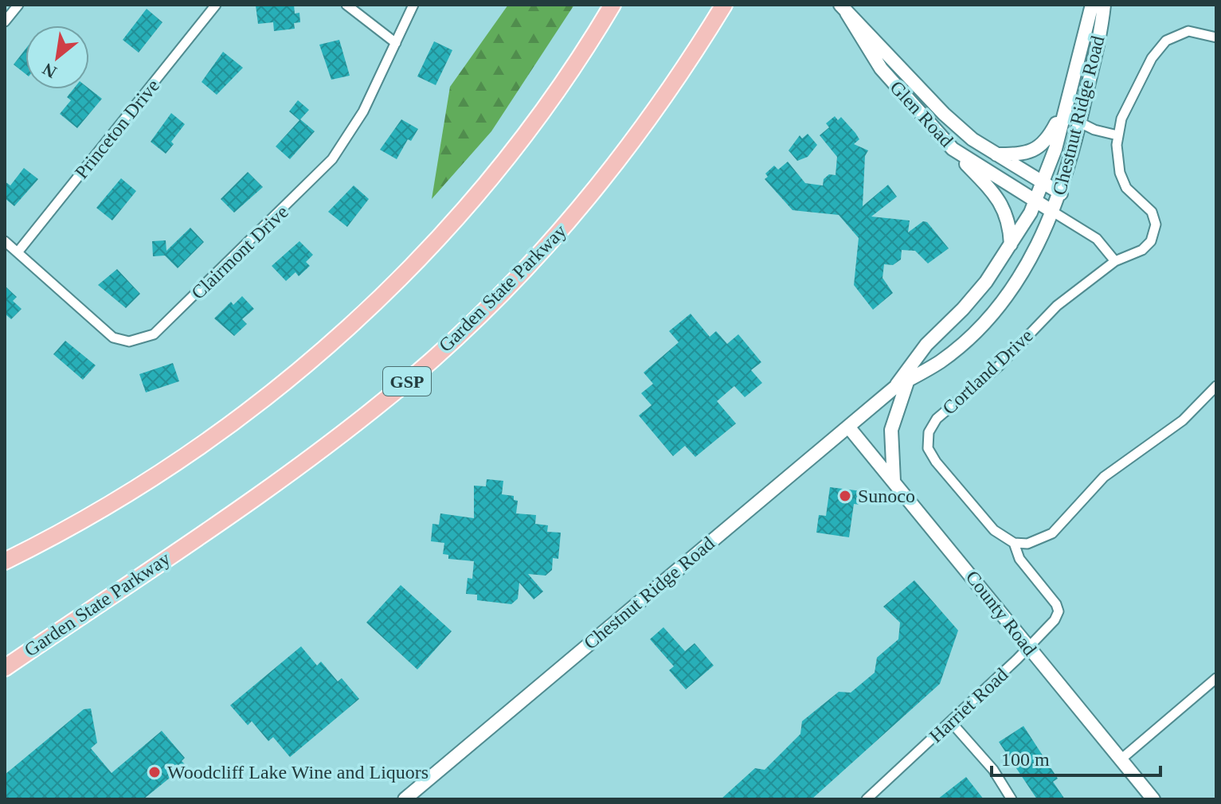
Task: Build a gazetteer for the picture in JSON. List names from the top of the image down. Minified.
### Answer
{"streets":{"highway":["Garden State Parkway","GSP"],"main road":["Glen Road","Chestnut Ridge Road","County Road"],"street":["Princeton Drive","Clairmont Drive","Cortland Drive","Harriet Road"]},"crossings":[["Glen Road","Chestnut Ridge Road"],["Chestnut Ridge Road","County Road"],["Princeton Drive","Clairmont Drive"],["Cortland Drive","Harriet Road"],["County Road","Harriet Road"]],"places":["Sunoco","Woodcliff Lake Wine and Liquors"],"scale_bar":"100 m","north":"bottom left"}
